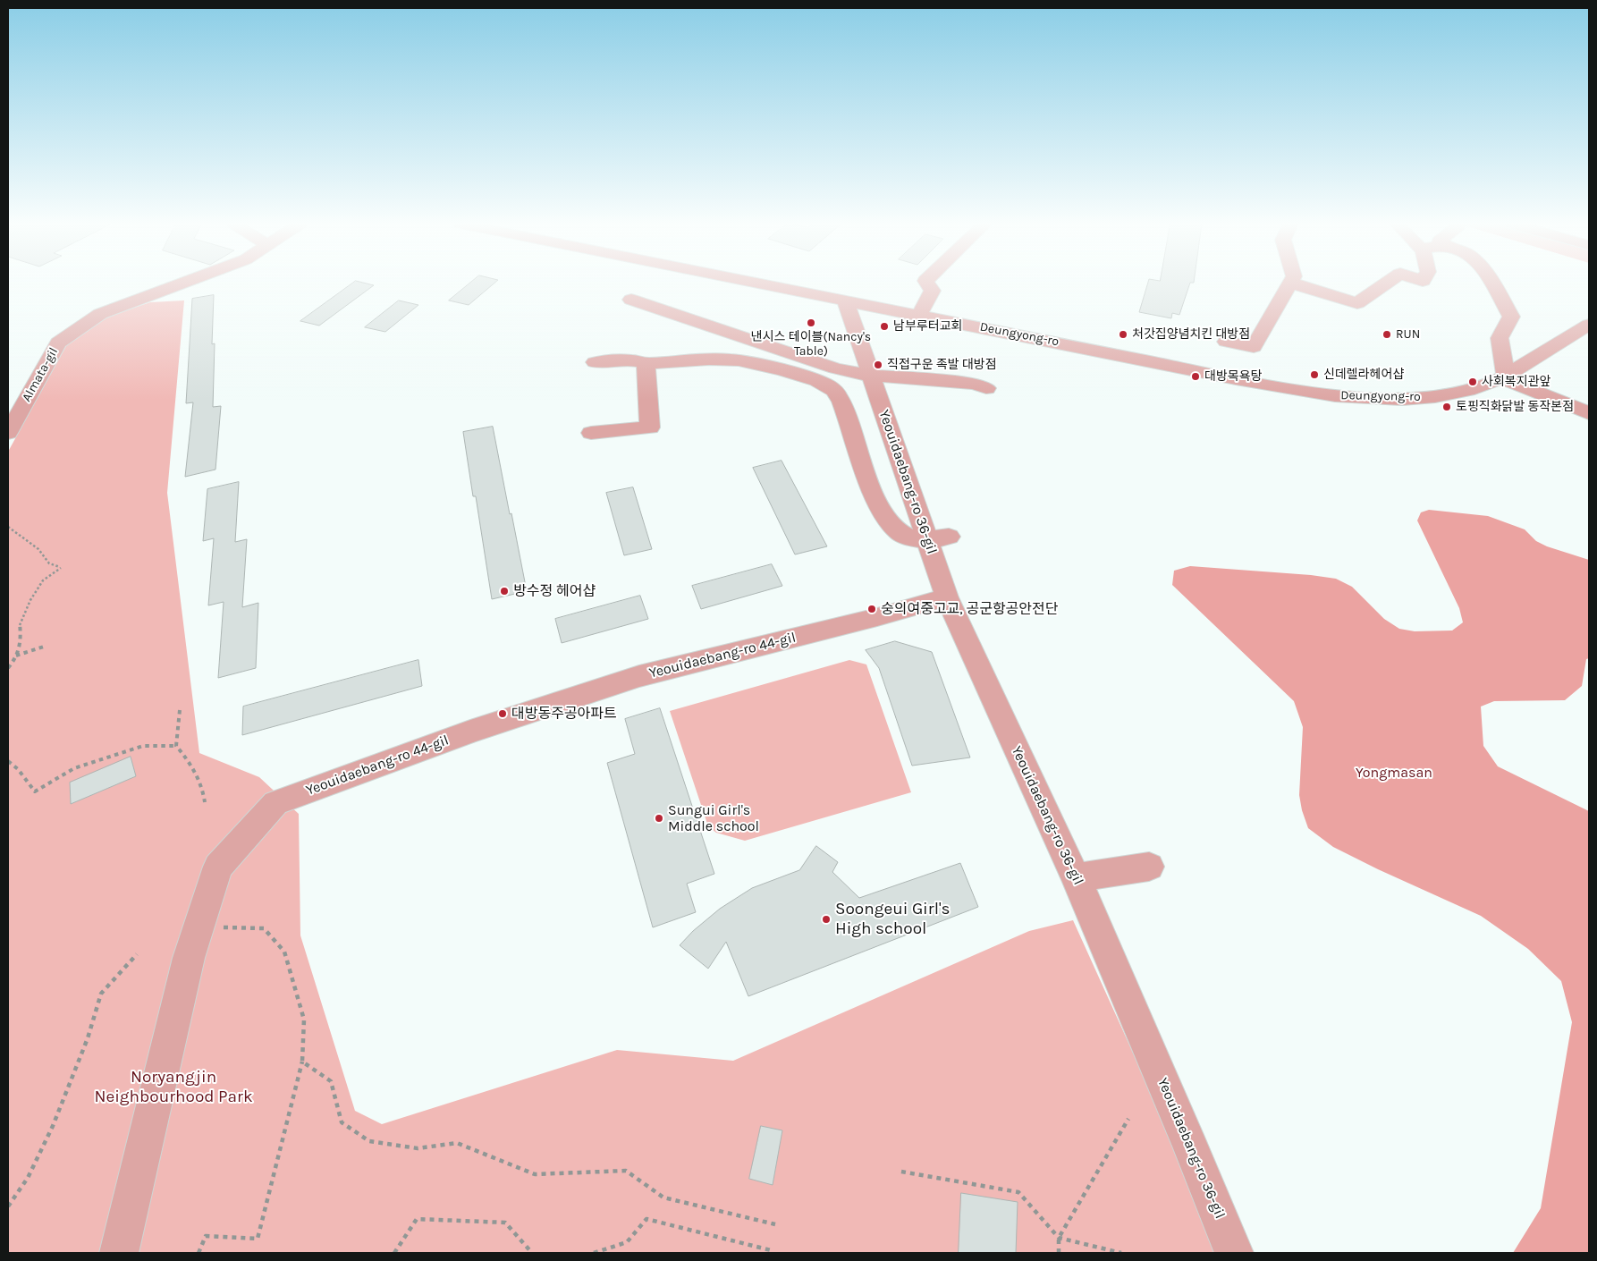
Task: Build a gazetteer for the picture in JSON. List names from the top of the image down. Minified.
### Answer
{"streets":{"street":["Deungyong-ro","Almata-gil","Yeouidaebang-ro 36-gil","Yeouidaebang-ro 44-gil"]},"crossings":[["Deungyong-ro","Yeouidaebang-ro 36-gil"],["Yeouidaebang-ro 36-gil","Yeouidaebang-ro 44-gil"]],"parks":["Yongmasan","Noryangjin Neighbourhood Park"],"places":["낸시스 테이블(Nancy's Table)","남부루터교회","처갓집양념치킨 대방점","RUN","직접구운 족발 대방점","신데렐라헤어샵","대방목욕탕","사회복지관앞","토핑직화닭발 동작본점","방수정 헤어샵","숭의여중고교, 공군항공안전단","대방동주공아파트","Sungui Girl's Middle school","Soongeui Girl's High school"]}
